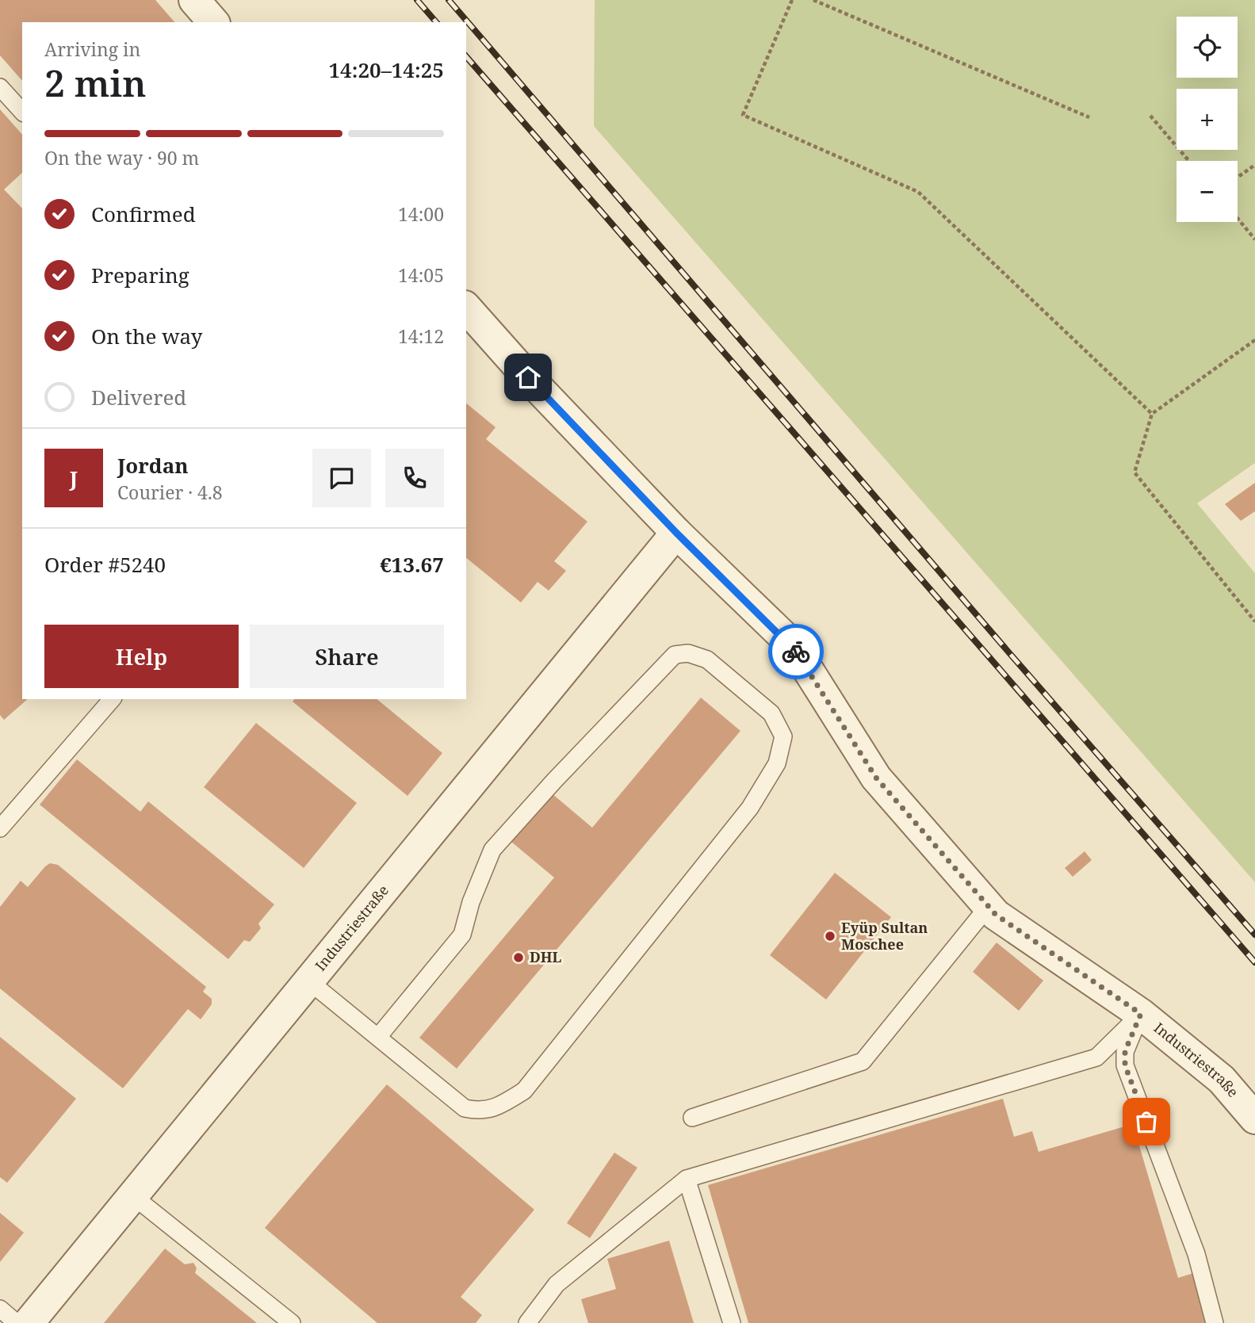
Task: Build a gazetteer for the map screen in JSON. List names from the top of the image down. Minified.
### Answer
{"streets":{"street":["Industriestraße"]},"places":["Eyüp Sultan Moschee","DHL"],"page":{"map_buttons":["+","−"],"heading":["2 min","Arriving in","14:20–14:25"],"panel":["Jordan","Courier · 4.8","Order #5240","€13.67"],"bar":"On the way · 90 m","list":[["Confirmed","14:00"],["Preparing","14:05"],["On the way","14:12"],"Delivered"],"round":"J","buttons":["Help","Share"]}}
